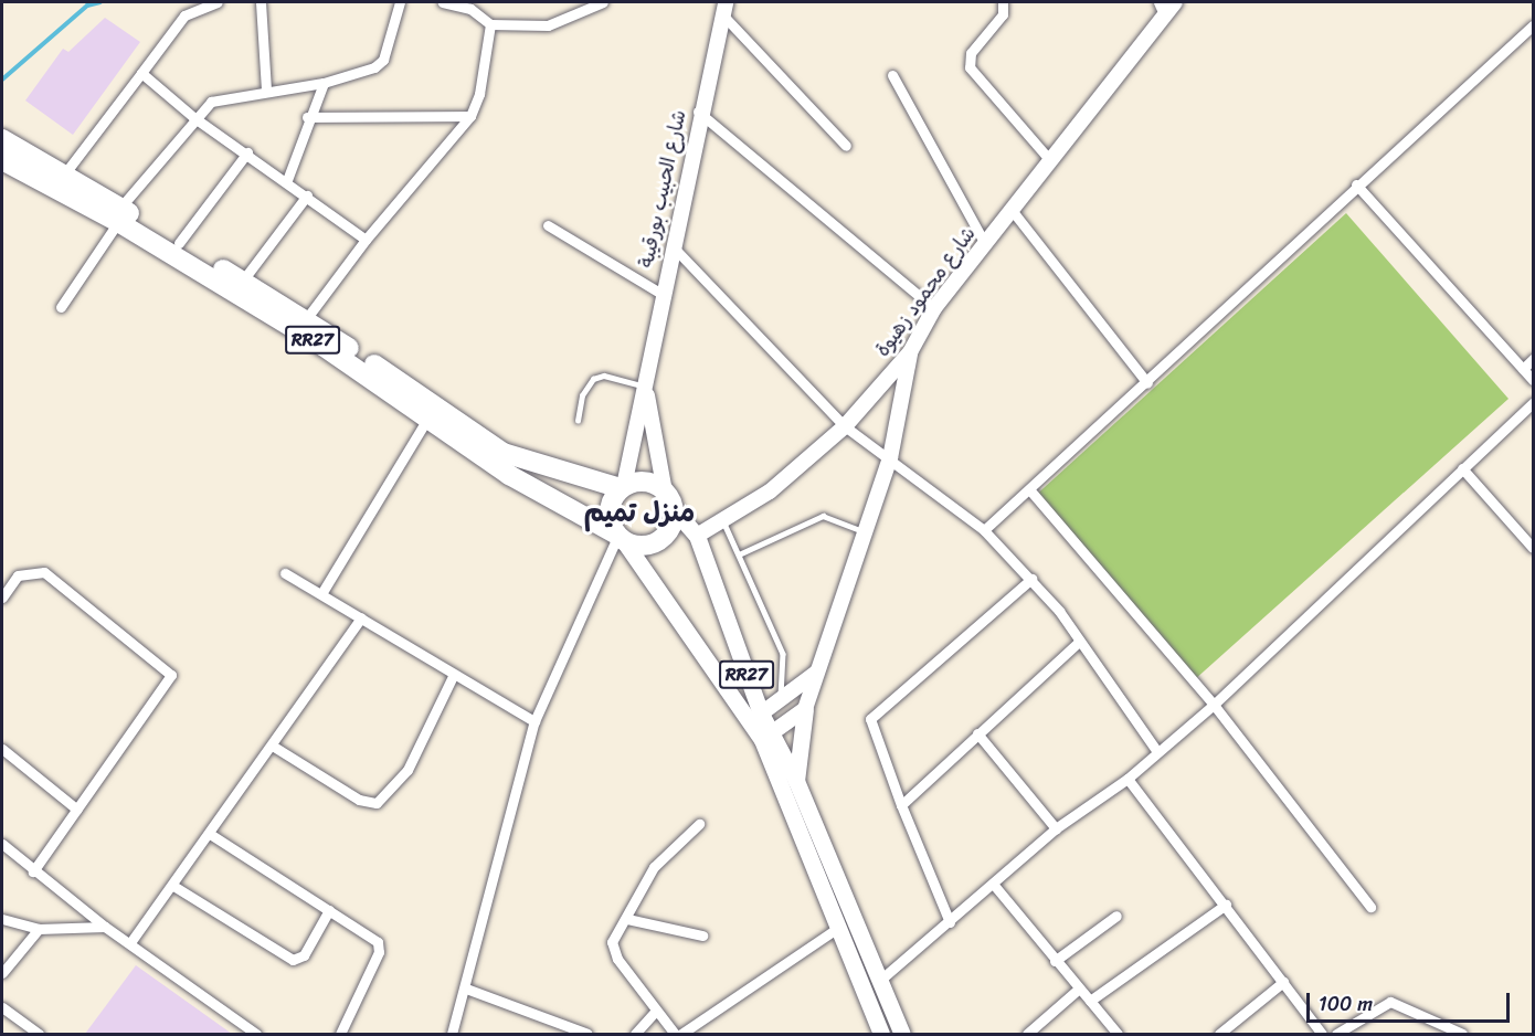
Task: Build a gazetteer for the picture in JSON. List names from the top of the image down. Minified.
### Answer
{"streets":{"highway":["RR27"],"main road":["شارع الحبيب بورقيبة","شارع محمود زهيوة"]},"crossings":[["شارع الحبيب بورقيبة","RR27"],["شارع محمود زهيوة","RR27"]],"districts":["منزل تميم"],"scale_bar":"100 m"}
